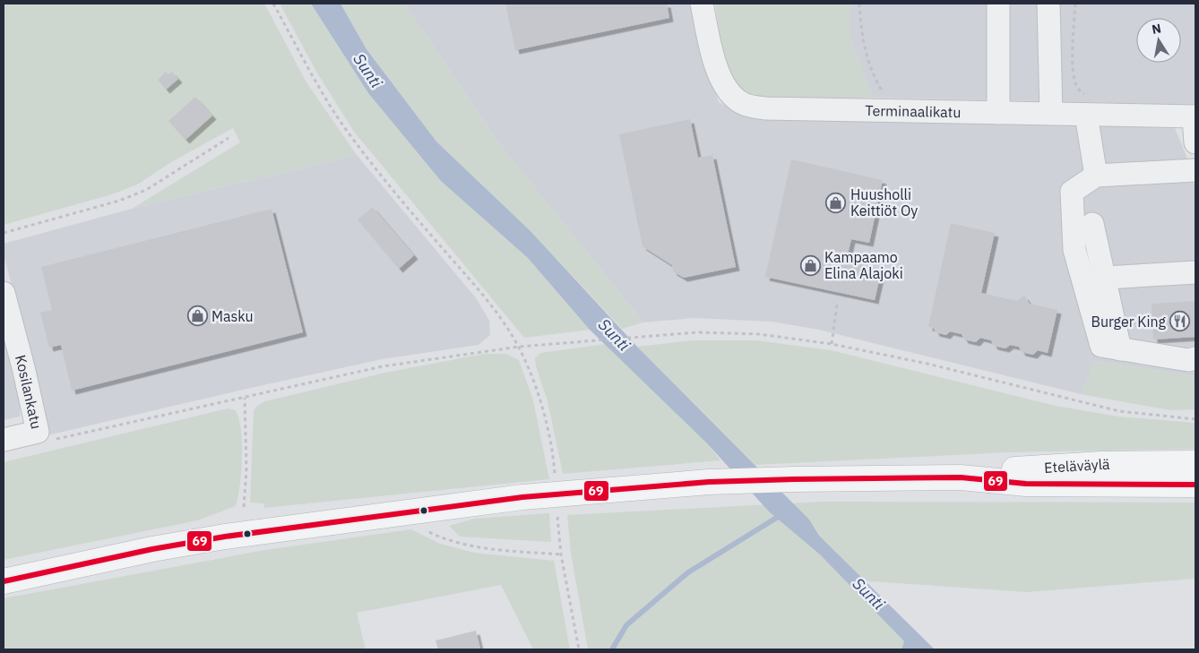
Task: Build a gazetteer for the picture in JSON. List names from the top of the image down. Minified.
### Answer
{"streets":{"highway":["Eteläväylä"],"street":["Terminaalikatu","Kosilankatu"]},"water":["Sunti"],"places":{"shop":["Huusholli Keittiöt Oy","Kampaamo Elina Alajoki","Masku"],"restaurant":["Burger King"]},"lines":["transit line 69"],"north":"top"}
